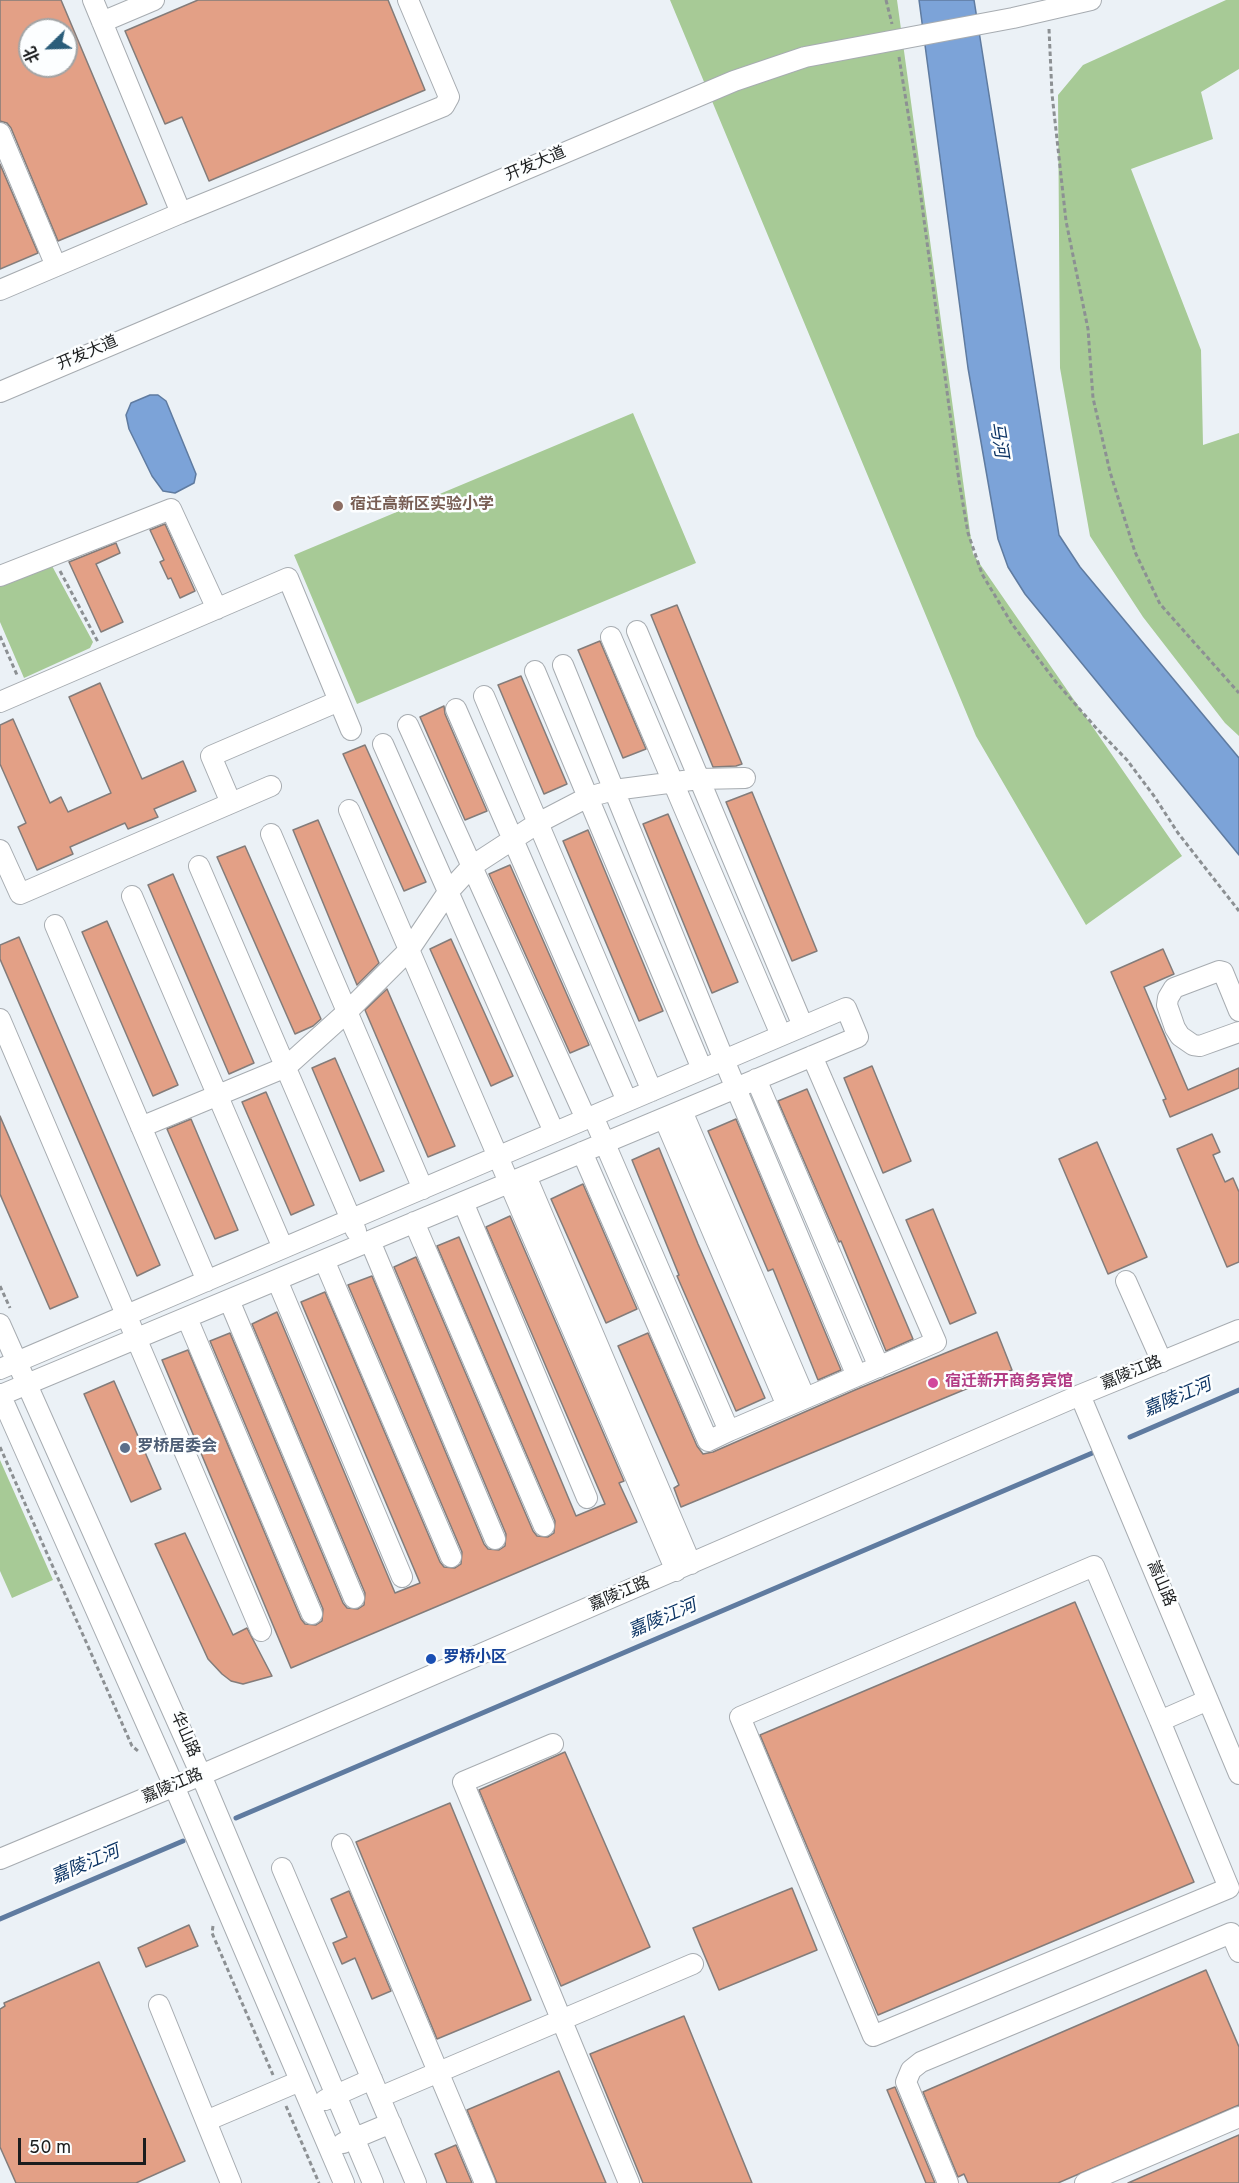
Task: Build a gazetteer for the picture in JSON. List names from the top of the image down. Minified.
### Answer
{"streets":{"street":["开发大道","嘉陵江路","嵩山路","华山路"]},"crossings":[["嘉陵江路","嵩山路"],["嘉陵江路","华山路"]],"water":["马河","嘉陵江河"],"places":["宿迁高新区实验小学","宿迁新开商务宾馆","罗桥居委会","罗桥小区"],"scale_bar":"50 m","north":"bottom left"}
